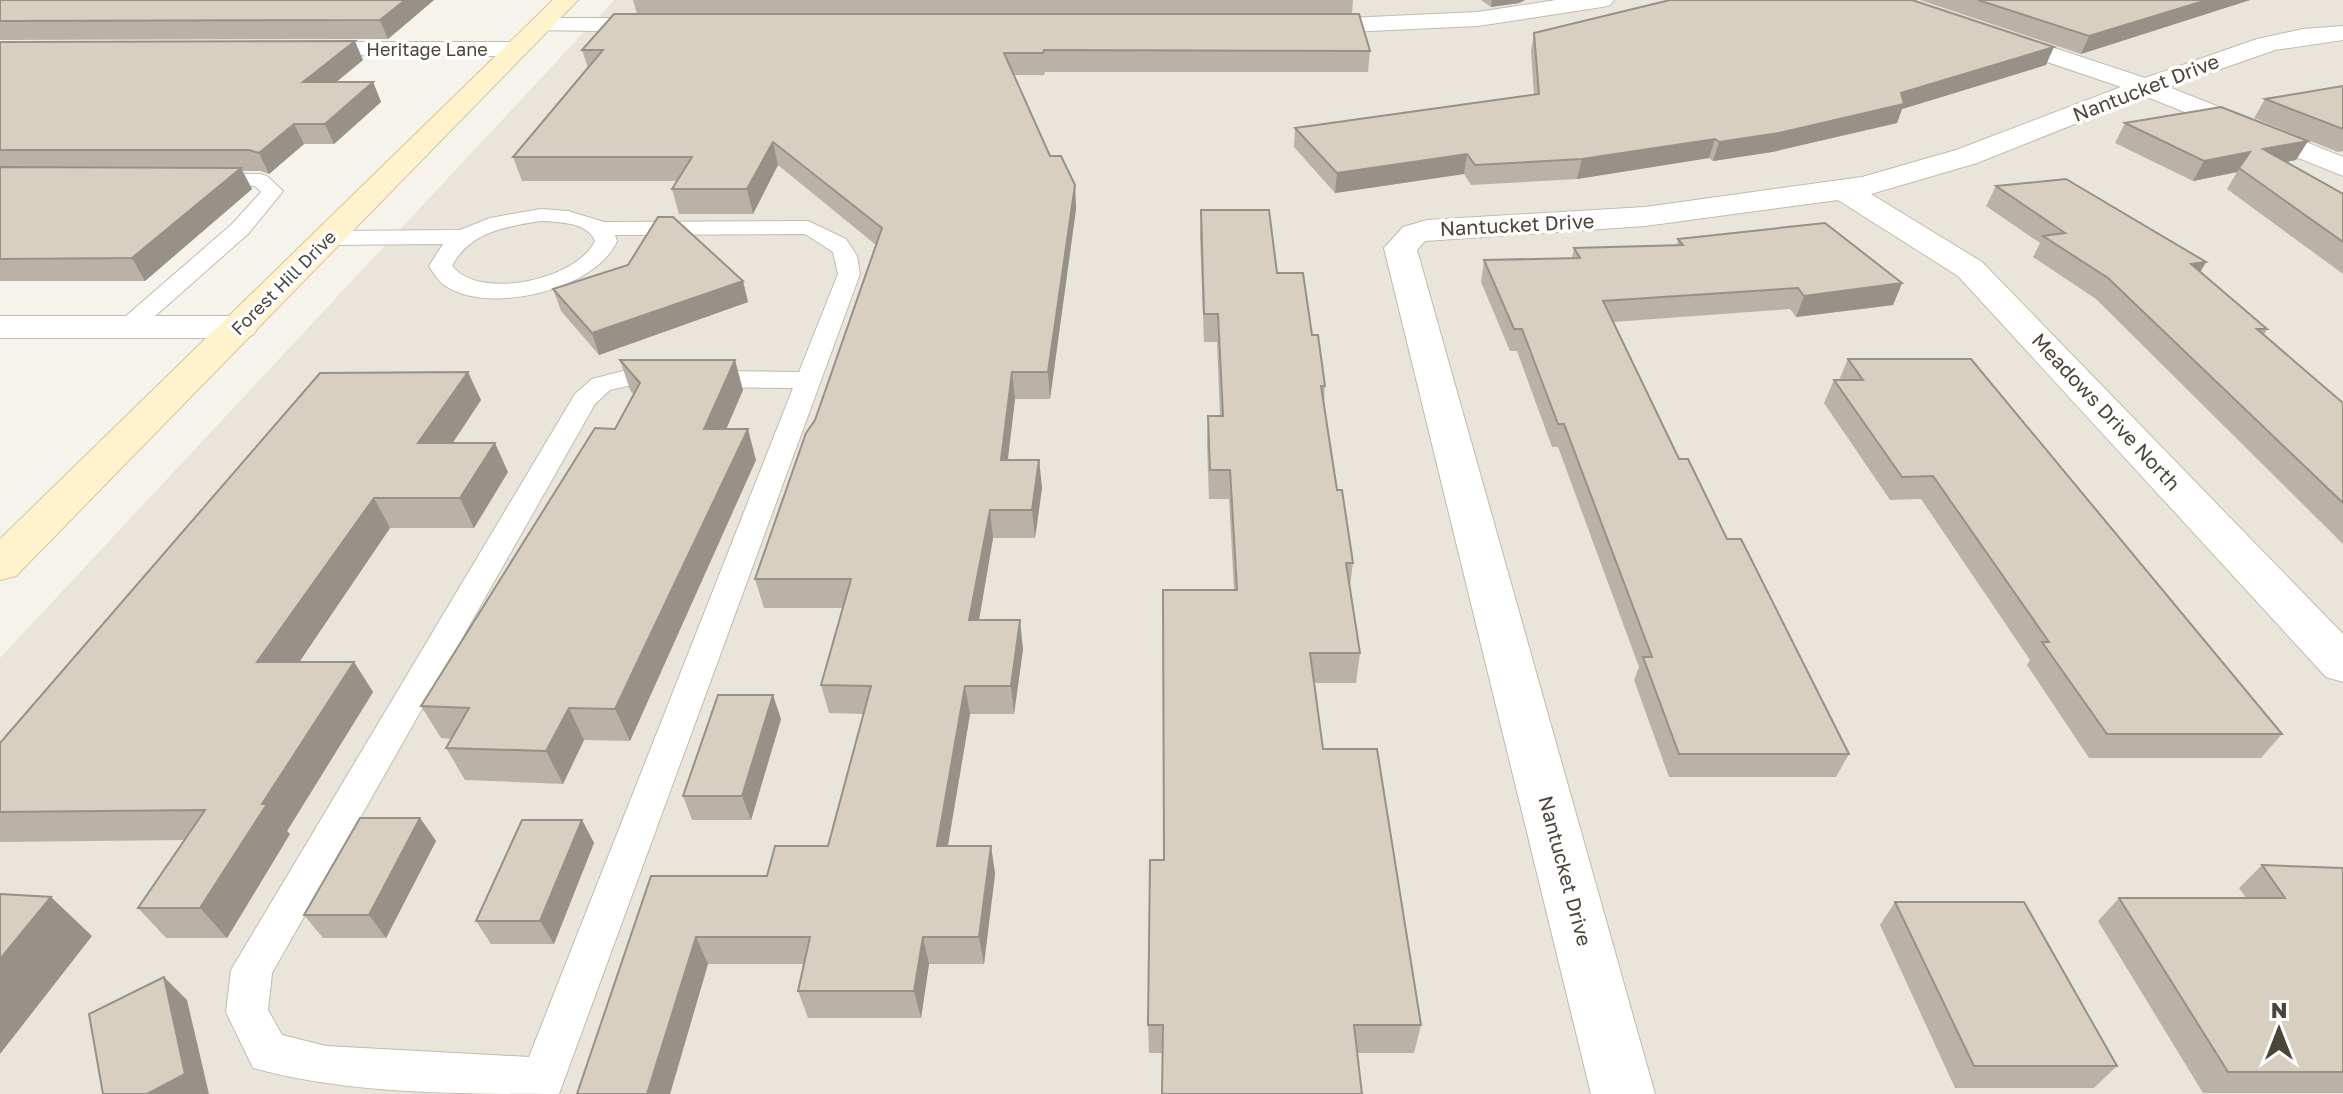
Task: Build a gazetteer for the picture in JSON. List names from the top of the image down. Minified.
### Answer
{"streets":{"main road":["Forest Hill Drive"],"street":["Heritage Lane","Nantucket Drive","Meadows Drive North"]},"crossings":[["Heritage Lane","Forest Hill Drive"],["Nantucket Drive","Meadows Drive North"]],"north":"top"}
